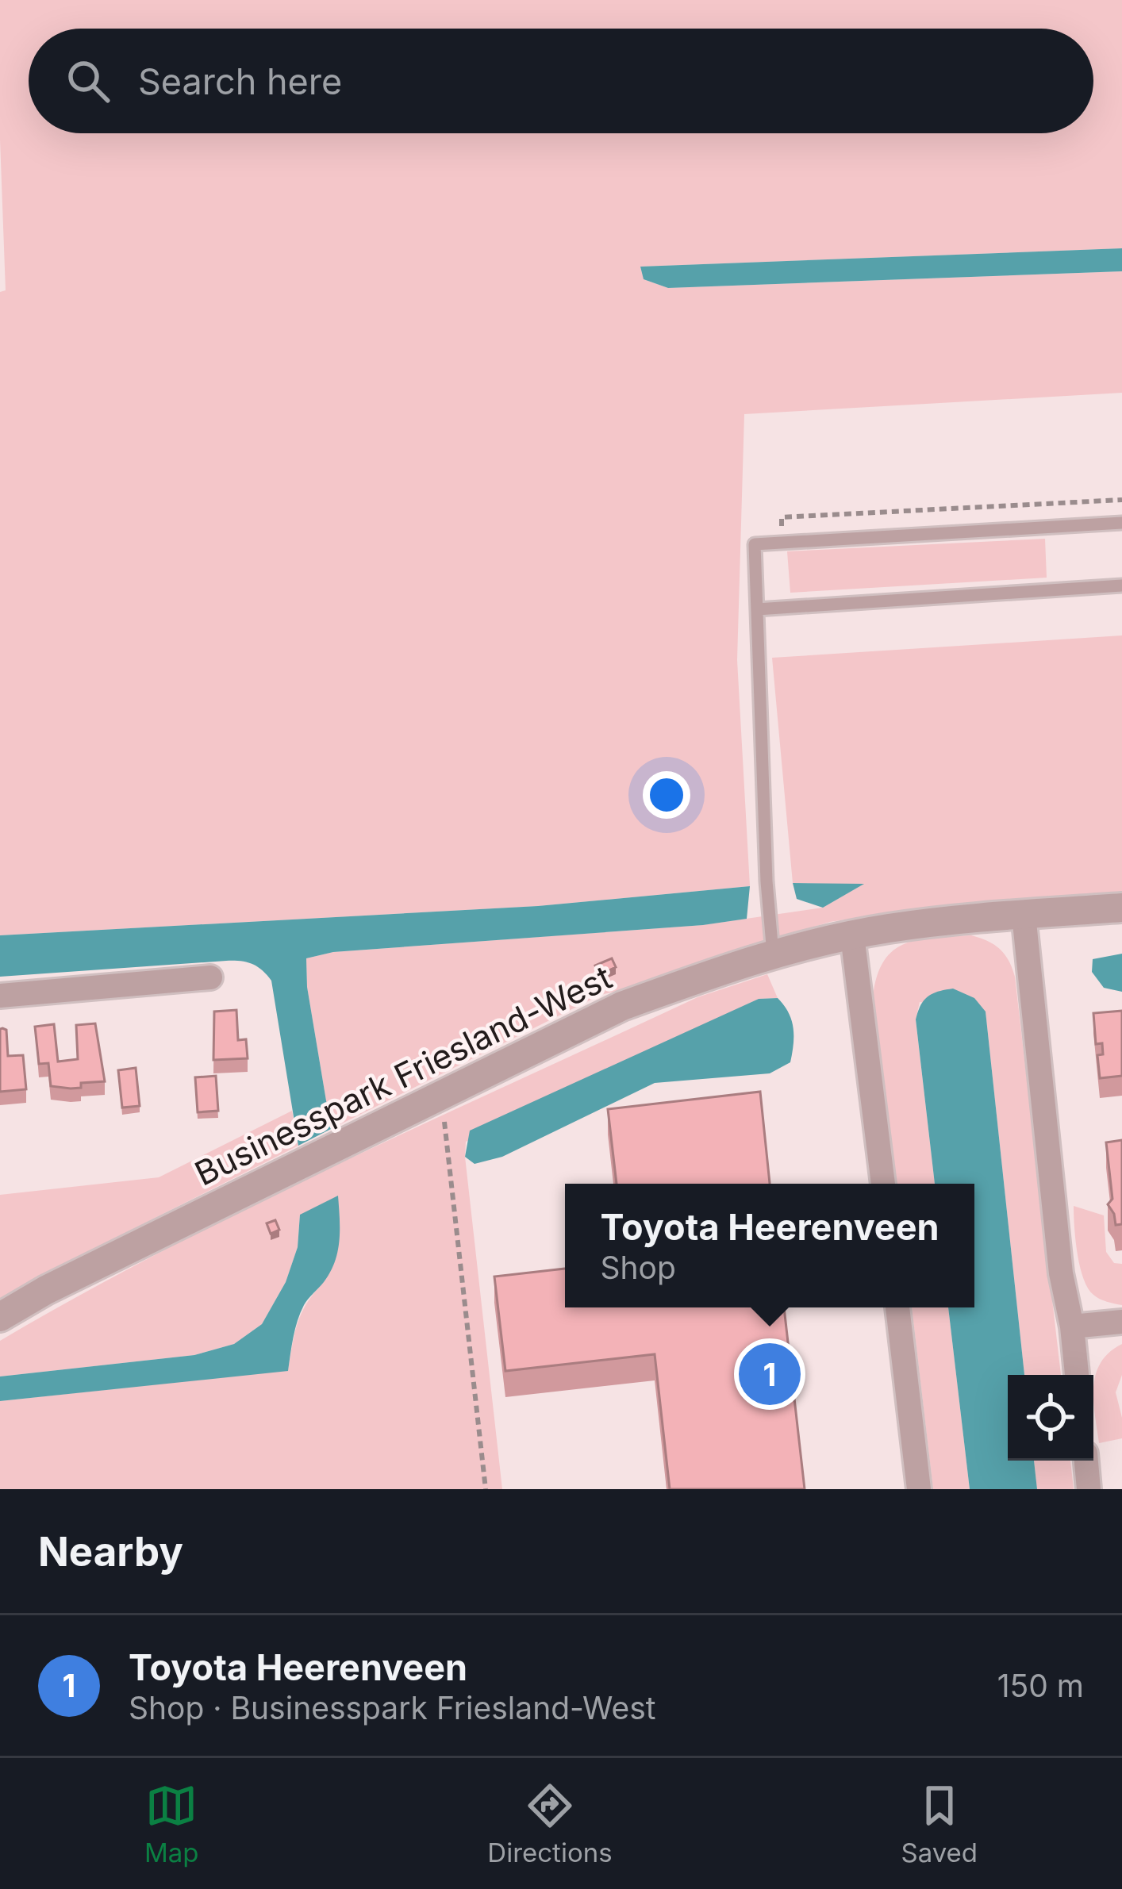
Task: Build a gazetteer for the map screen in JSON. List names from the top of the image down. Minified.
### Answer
{"streets":{"street":["Businesspark Friesland-West"]},"page":{"search":"Search here","popup":["Toyota Heerenveen","Shop"],"pins":"1","heading":"Nearby","list":[{"mark":"1","name":"Toyota Heerenveen","note":"Shop · Businesspark Friesland-West","value":"150 m"}],"nav":["Map","Directions","Saved"]}}
